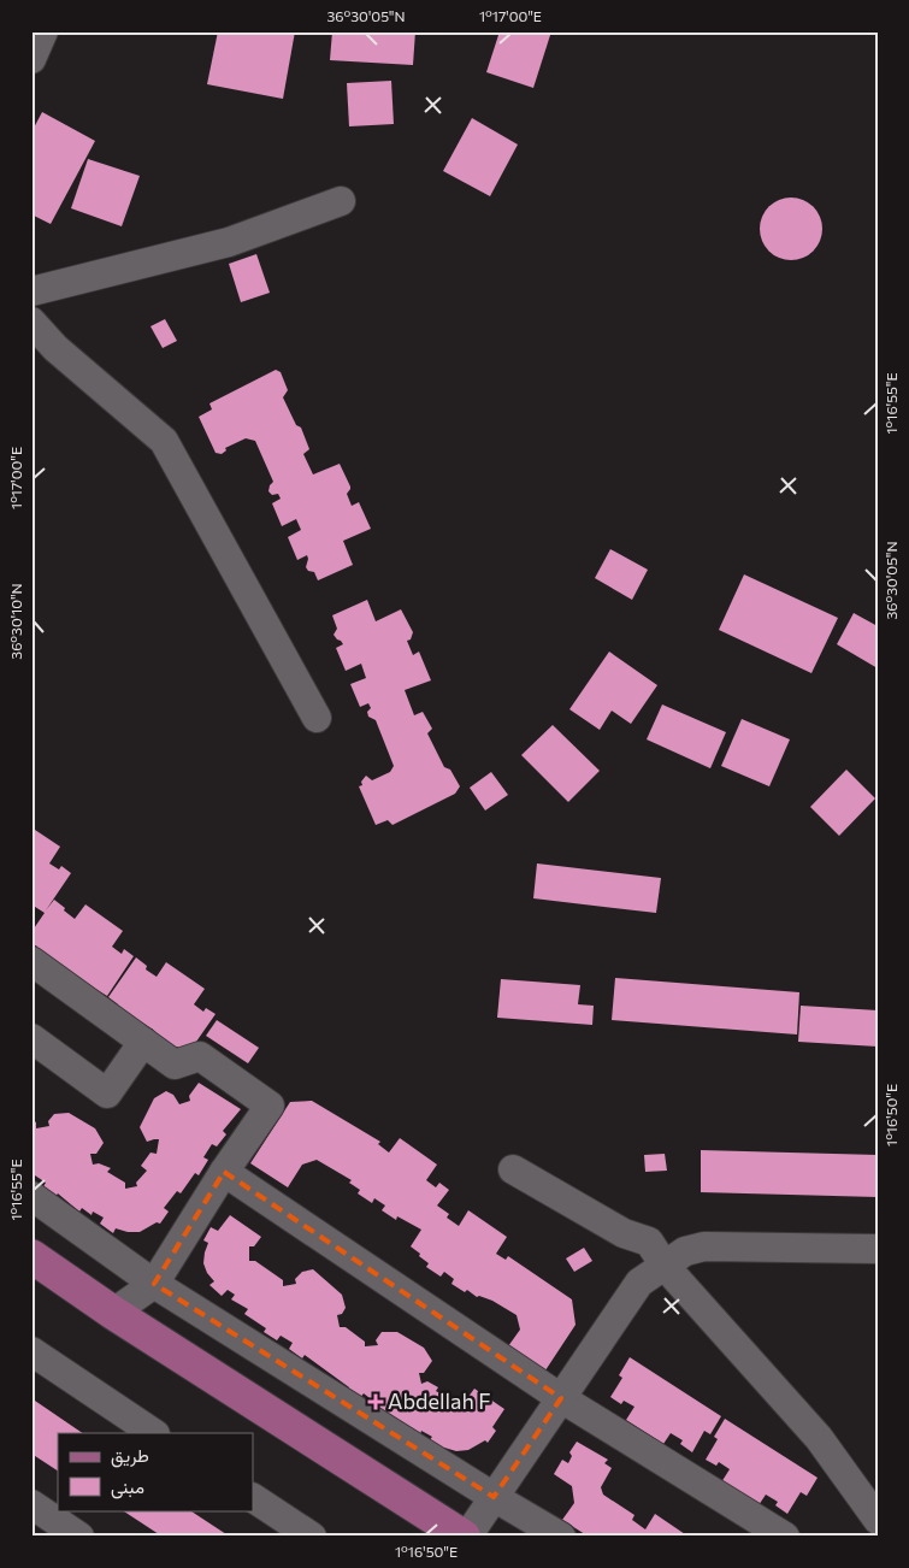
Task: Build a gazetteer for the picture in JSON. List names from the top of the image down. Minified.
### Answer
{"places":{"health":["Abdellah F"]},"legend":["طريق","مبنى"],"coordinates":["36°30'05\"N","1°17'00\"E","1°16'55\"E","36°30'10\"N","1°16'50\"E"]}
